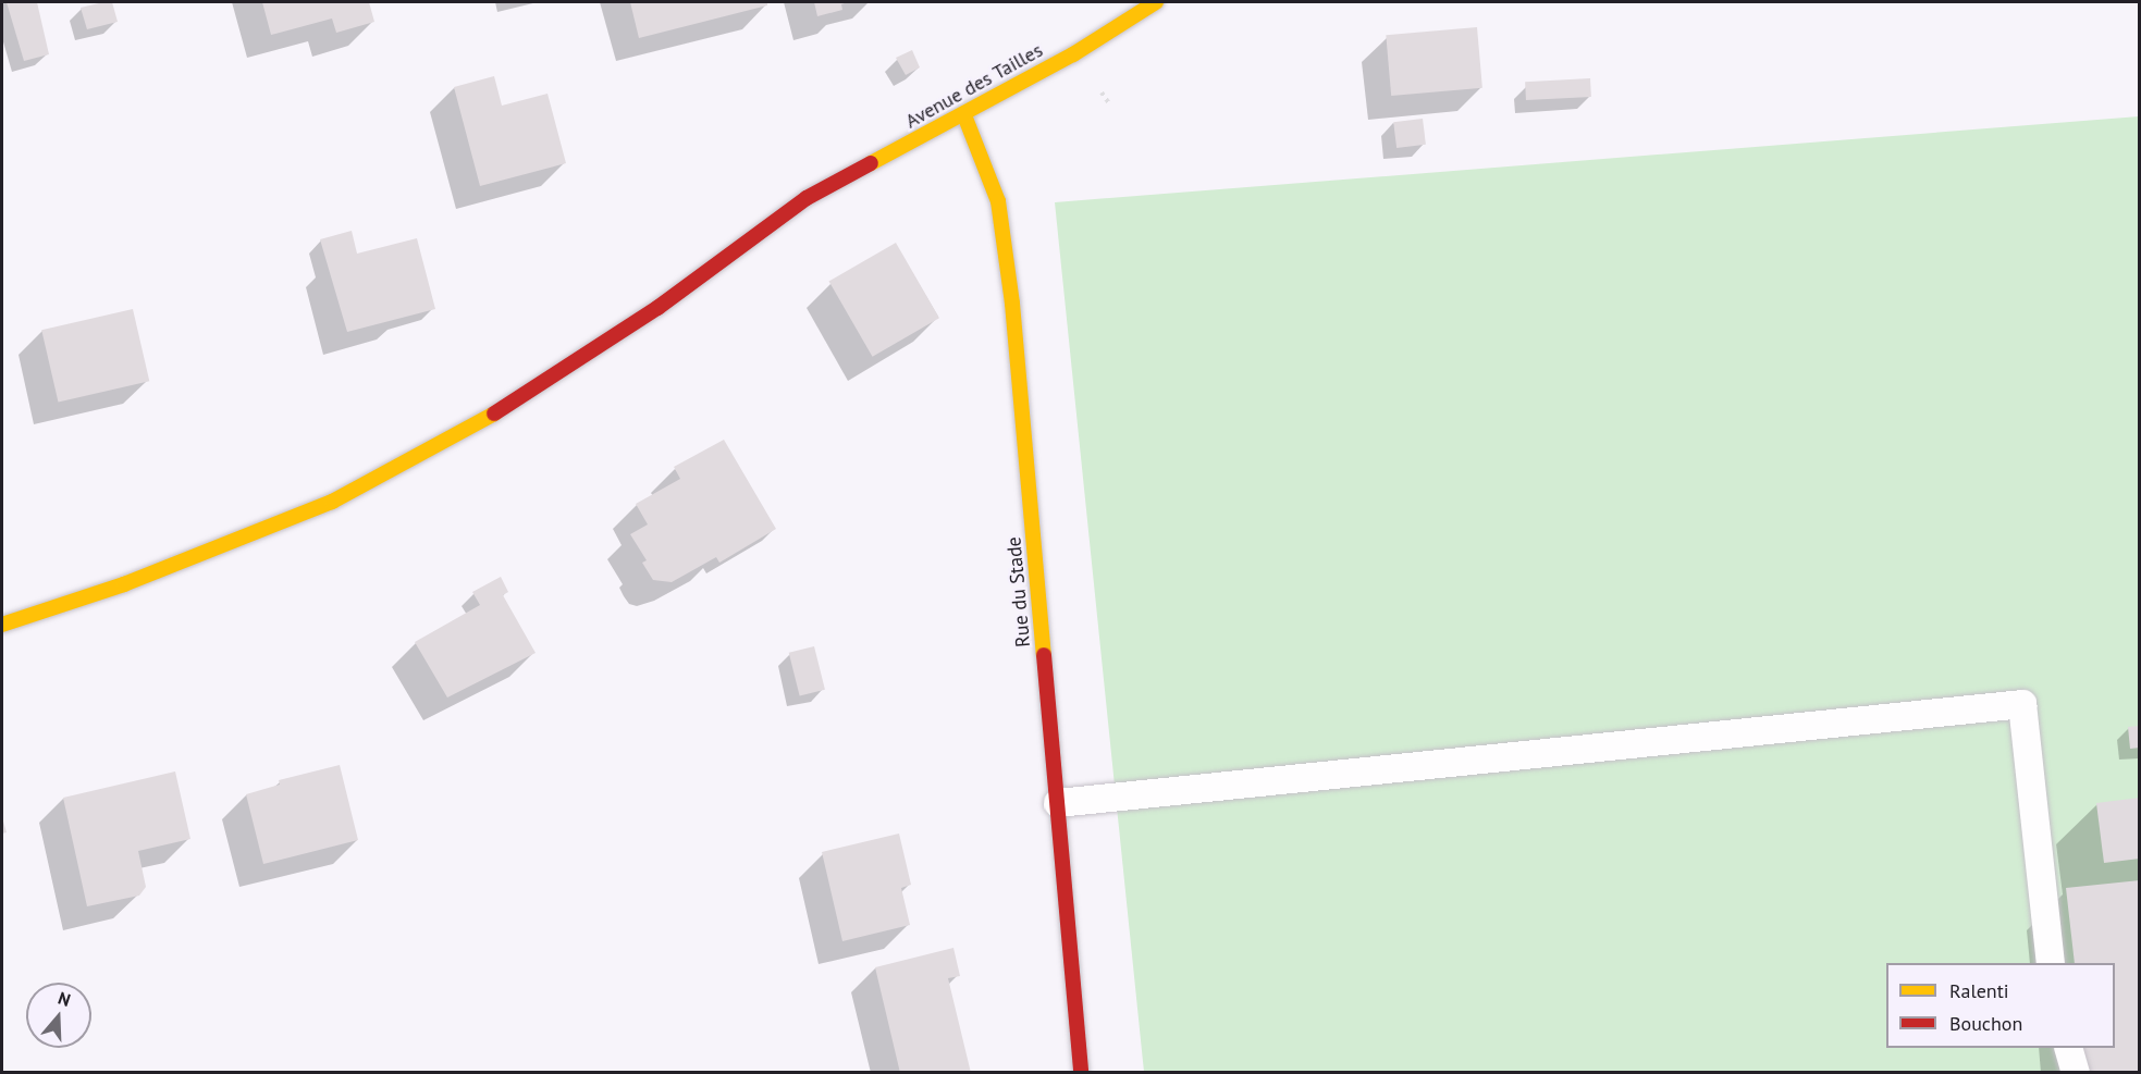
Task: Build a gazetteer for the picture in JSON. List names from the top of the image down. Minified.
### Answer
{"streets":{"street":["Avenue des Tailles","Rue du Stade"]},"crossings":[["Avenue des Tailles","Rue du Stade"]],"legend":["Ralenti","Bouchon"],"north":"top"}
